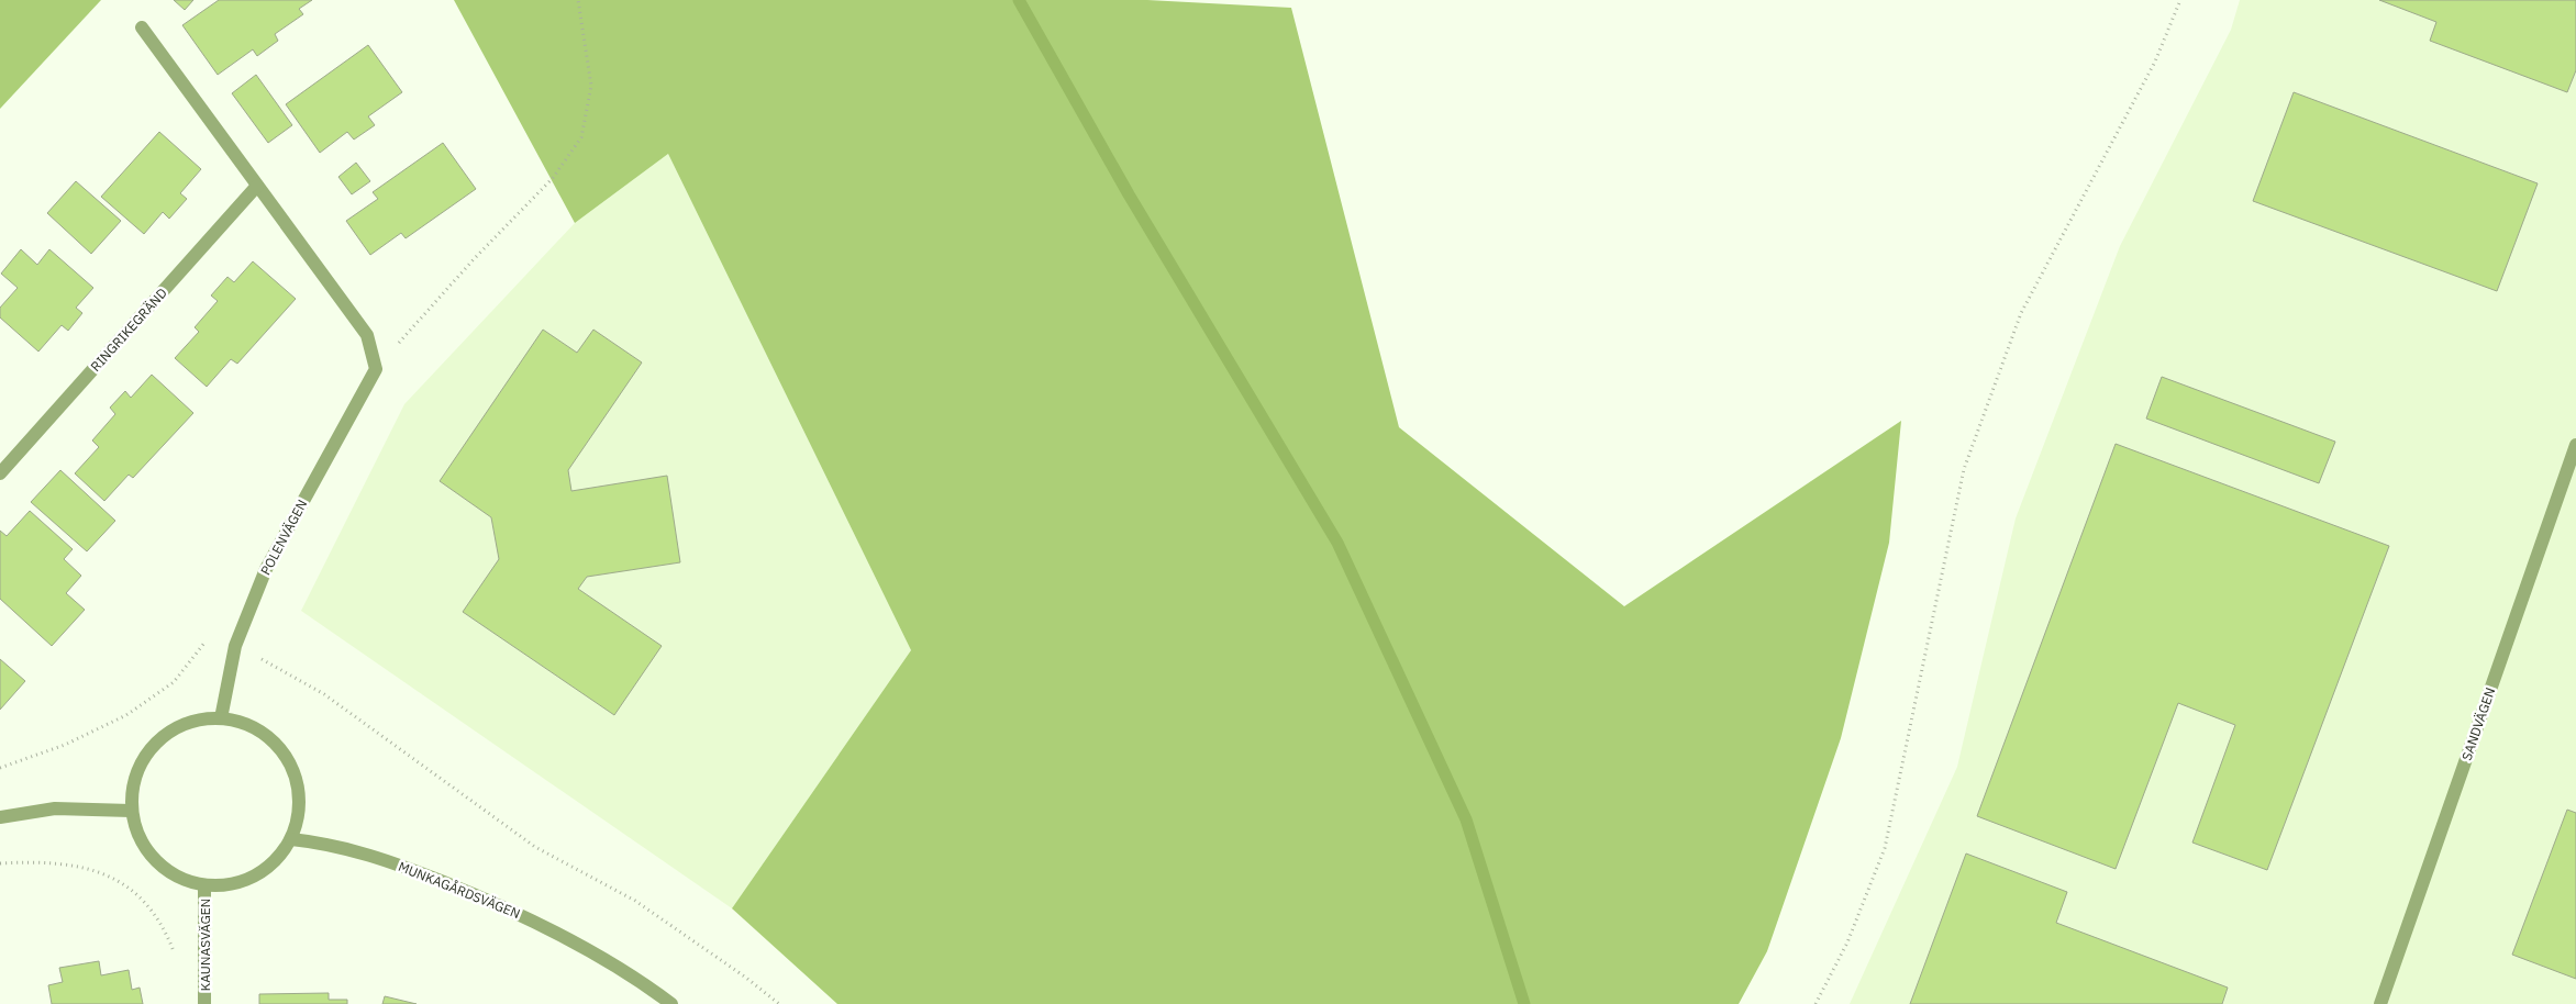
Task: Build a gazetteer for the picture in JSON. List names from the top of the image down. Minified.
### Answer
{"streets":{"street":["RINGRIKEGRÄND","POLENVÄGEN","SANDVÄGEN","MUNKAGÅRDSVÄGEN","KAUNASVÄGEN"]},"crossings":[["RINGRIKEGRÄND","POLENVÄGEN"],["POLENVÄGEN","MUNKAGÅRDSVÄGEN"],["POLENVÄGEN","KAUNASVÄGEN"],["MUNKAGÅRDSVÄGEN","KAUNASVÄGEN"]]}
